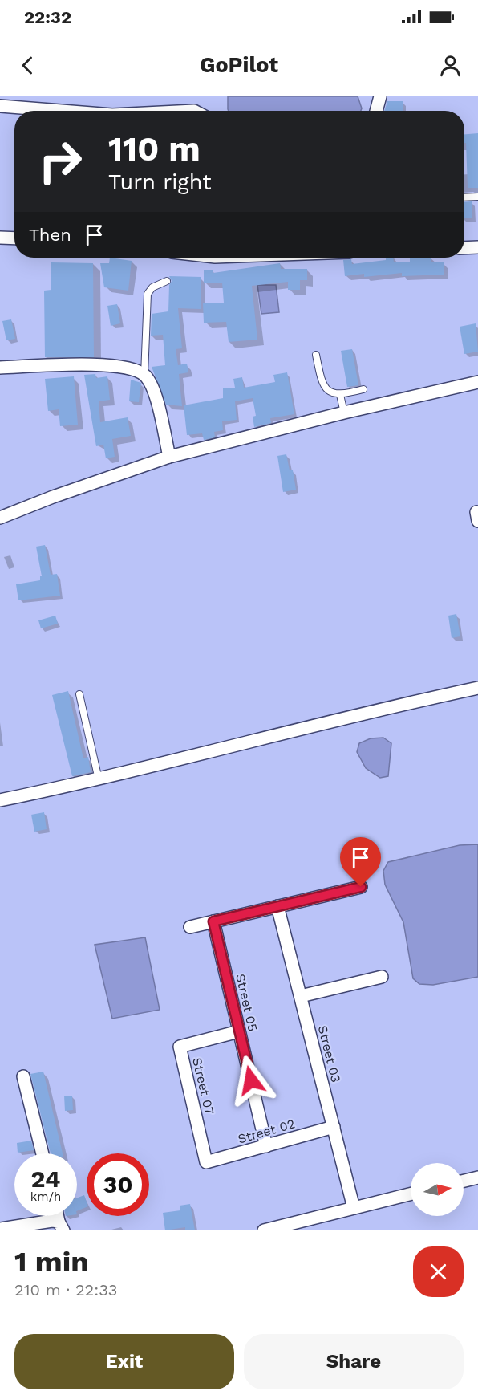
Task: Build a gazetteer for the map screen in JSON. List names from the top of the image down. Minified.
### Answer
{"streets":{"street":["Street 05","Street 03","Street 07","Street 02"]},"crossings":[["Street 05","Street 07"],["Street 05","Street 02"],["Street 03","Street 02"],["Street 07","Street 02"]],"north":"right","page":{"status":"22:32","header":"GoPilot","turn":["110 m","Turn right"],"then":"Then","speed":"24 km/h","limit":"30","heading":["1 min","210 m · 22:33"],"buttons":["Exit","Share"]}}
